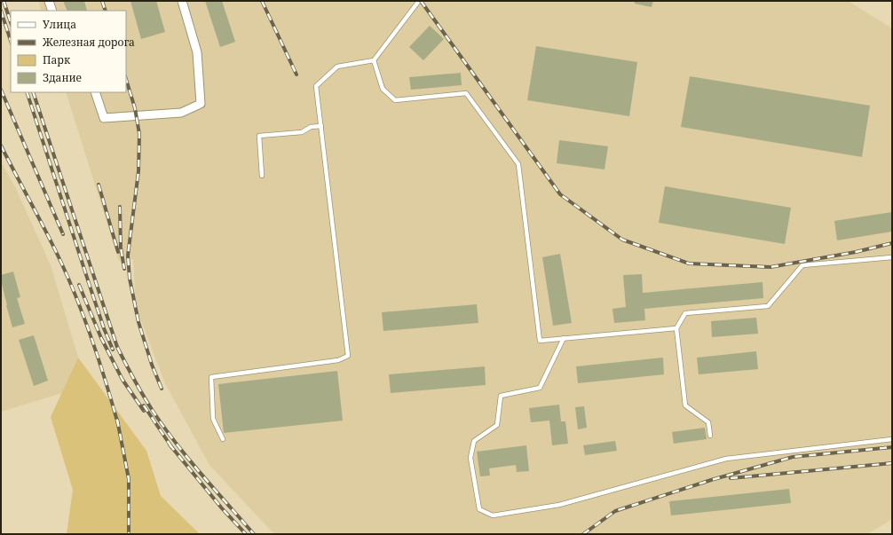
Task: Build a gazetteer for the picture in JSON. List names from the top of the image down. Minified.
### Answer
{"legend":["Улица","Железная дорога","Парк","Здание"]}
